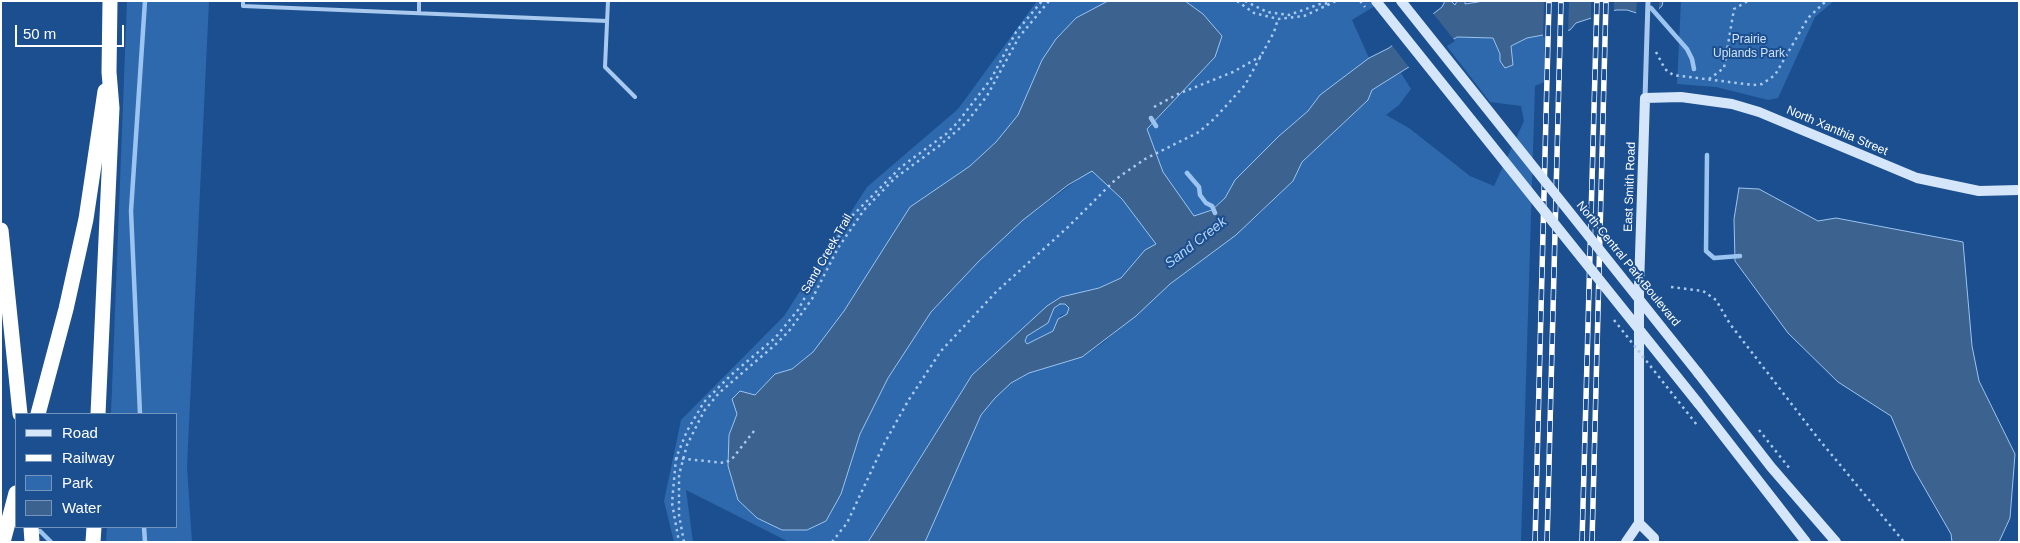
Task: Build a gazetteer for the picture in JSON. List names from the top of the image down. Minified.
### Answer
{"streets":{"main road":["North Xanthia Street","East Smith Road","North Central Park Boulevard"],"path":["Sand Creek Trail"]},"crossings":[["North Xanthia Street","East Smith Road"]],"water":["Sand Creek"],"parks":["Prairie Uplands Park"],"legend":["Road","Railway","Park","Water"],"scale_bar":"50 m"}
